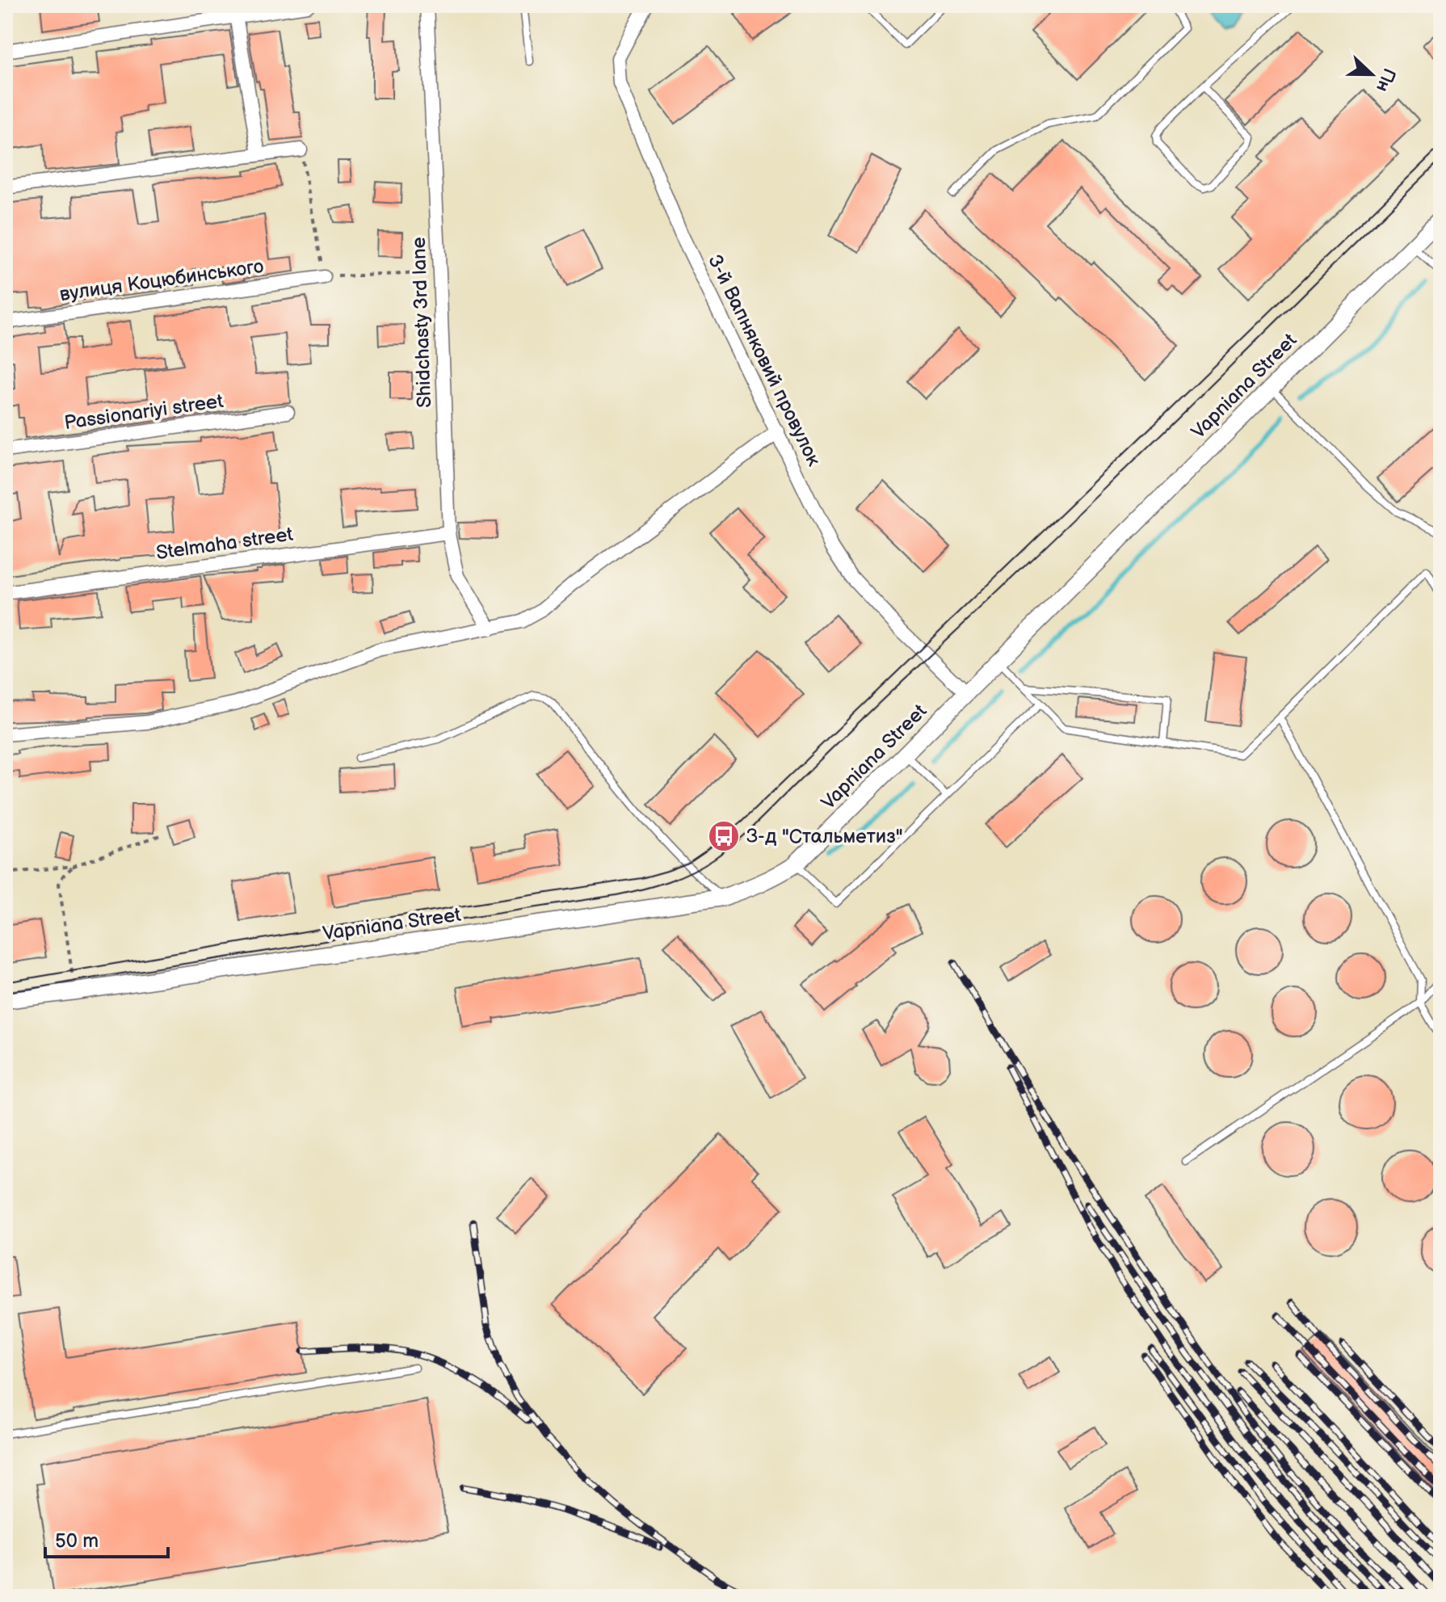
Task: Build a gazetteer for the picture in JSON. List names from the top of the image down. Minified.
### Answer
{"streets":{"street":["вулиця Коцюбинського","Shidchasty 3rd lane","3-й Вапняковий провулок","Vapniana Street","Passionariyi street","Stelmaha street"]},"crossings":[["Shidchasty 3rd lane","Stelmaha street"],["3-й Вапняковий провулок","Vapniana Street"]],"places":{"bus stop":["З-д \"Стальметиз\""]},"scale_bar":"50 m","north":"right"}
